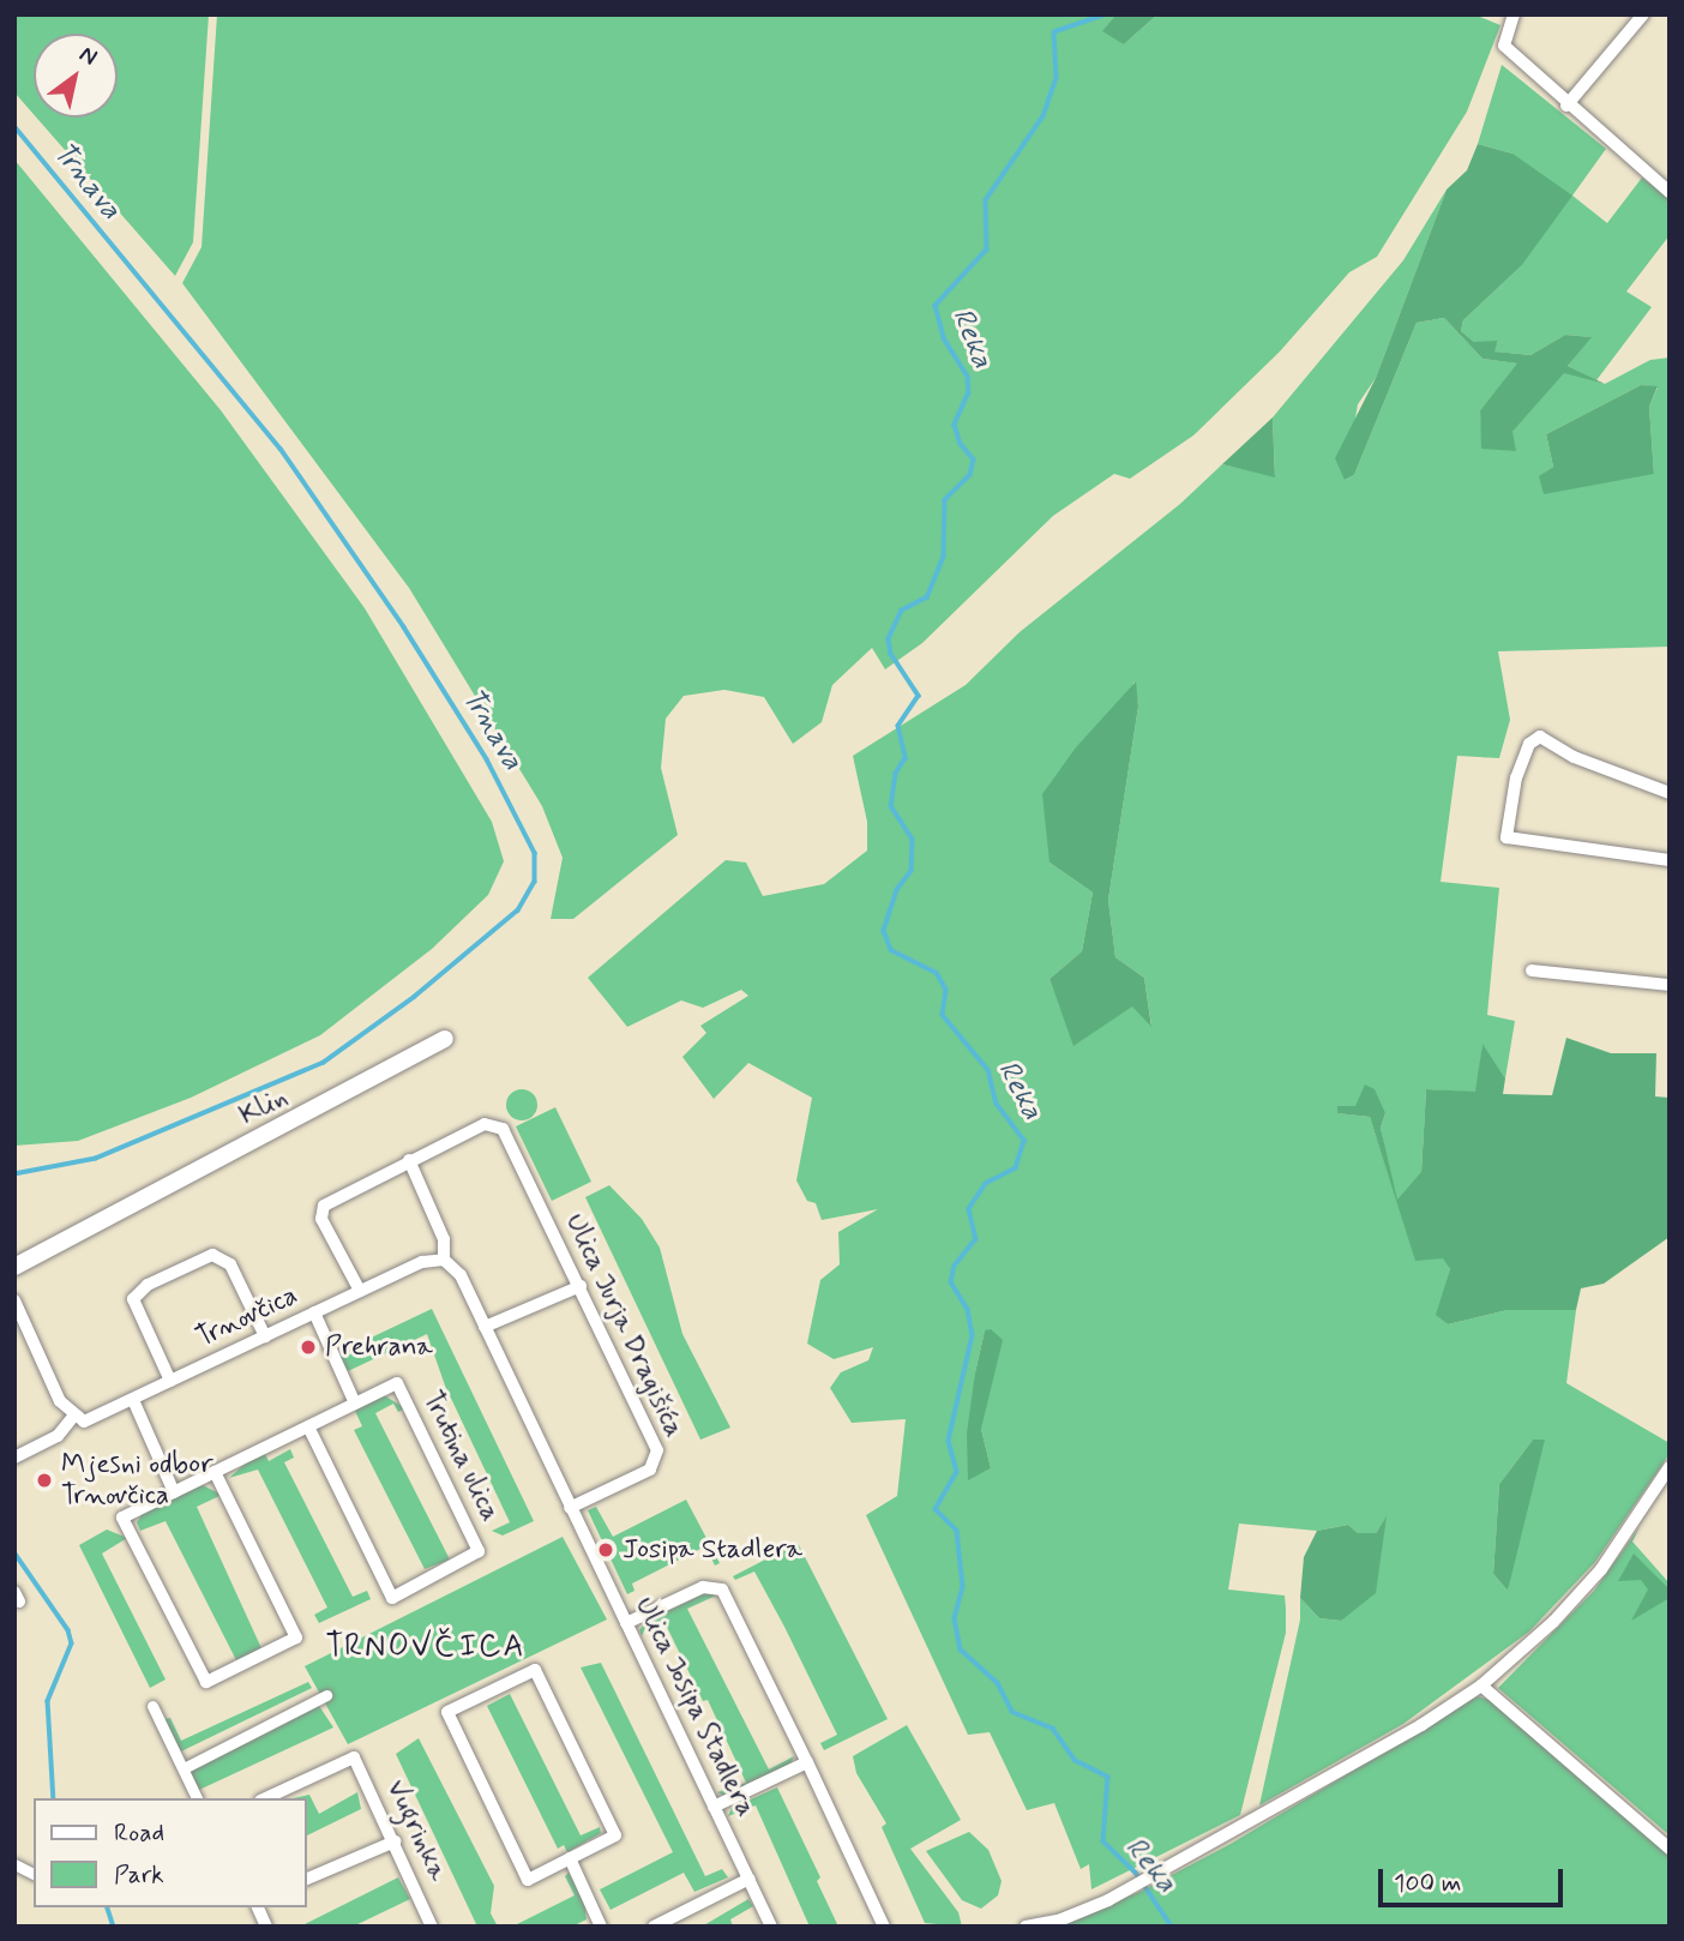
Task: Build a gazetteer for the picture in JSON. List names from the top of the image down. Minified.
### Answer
{"streets":{"street":["Klin","Trnovčica","Ulica Jurja Dragišića","Trutina ulica","Ulica Josipa Stadlera","Vugrinka"]},"crossings":[["Trnovčica","Ulica Josipa Stadlera"],["Ulica Jurja Dragišića","Ulica Josipa Stadlera"]],"districts":["TRNOVČICA"],"water":["Trnava","Reka"],"places":["Prehrana","Mjesni odbor Trnovčica","Josipa Stadlera"],"legend":["Road","Park"],"scale_bar":"100 m","north":"top right"}
